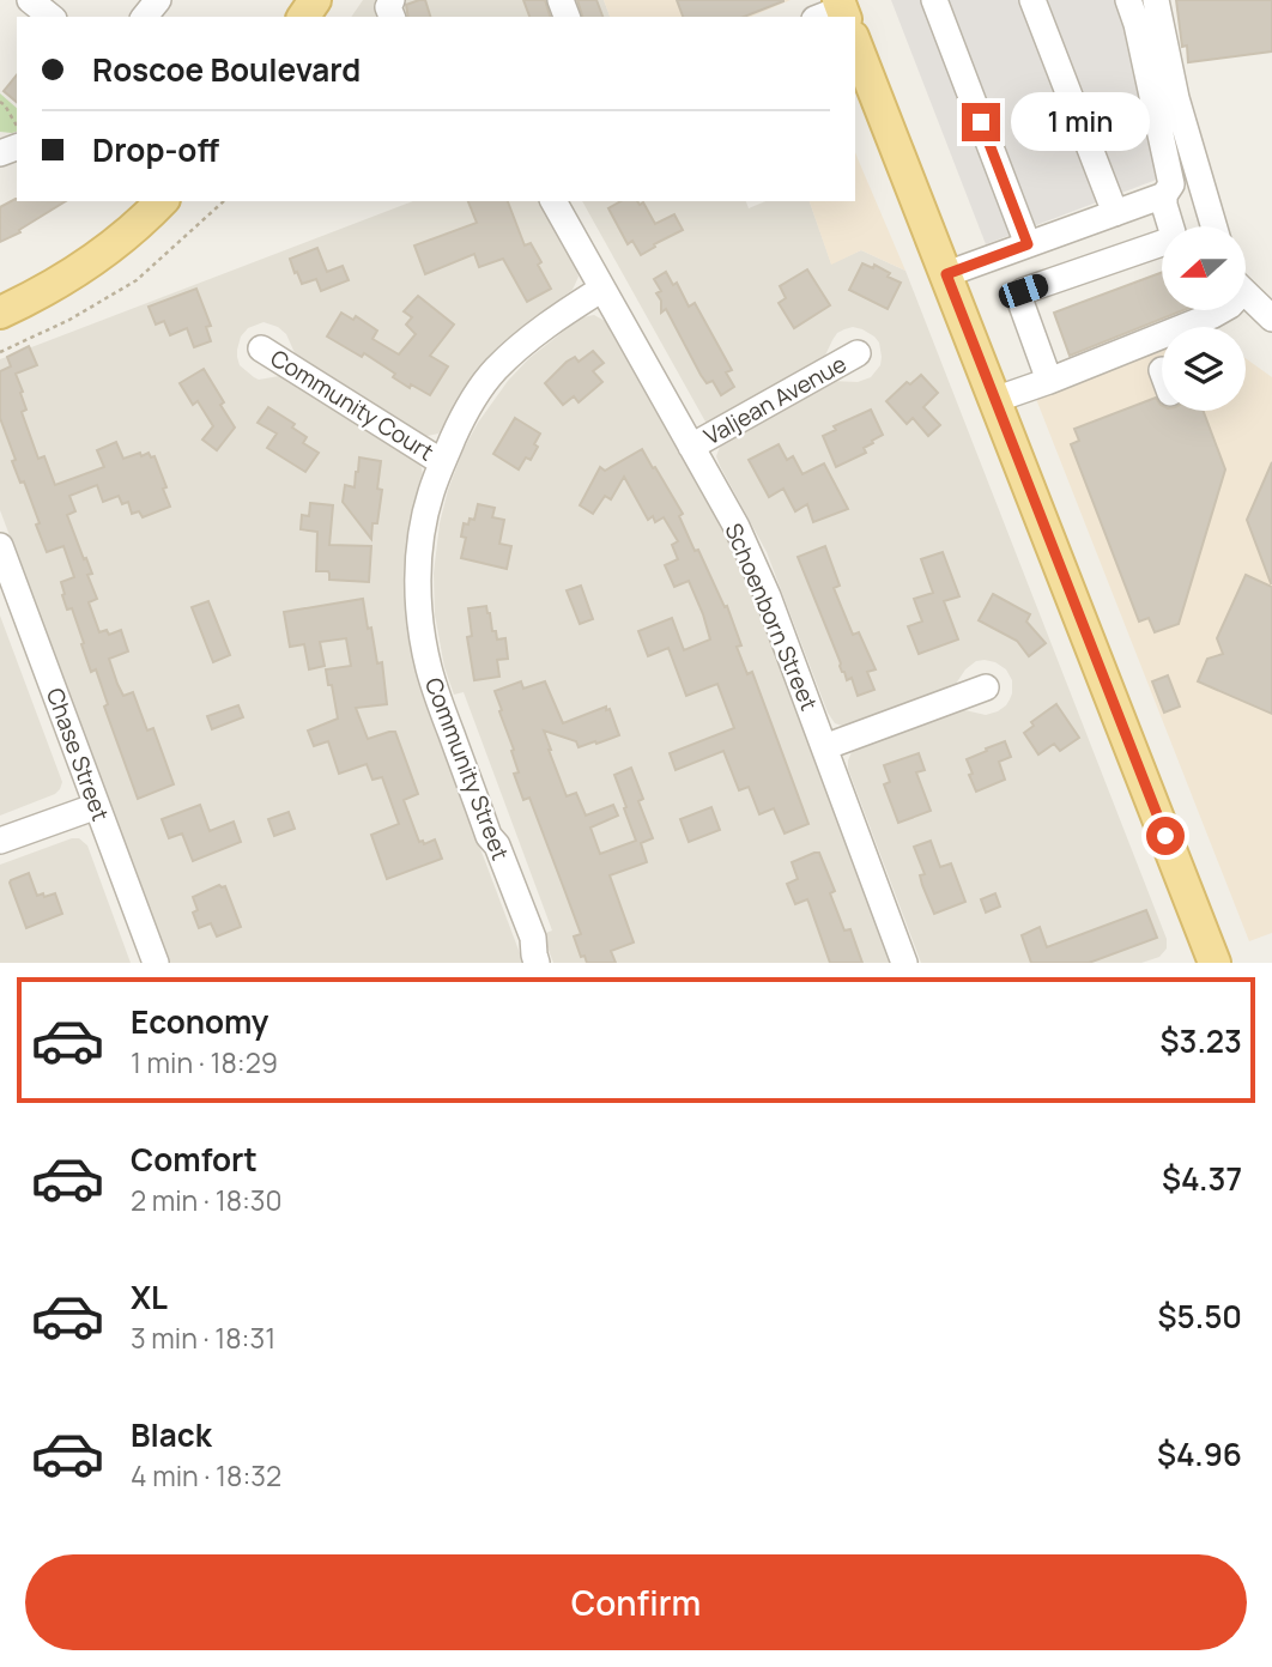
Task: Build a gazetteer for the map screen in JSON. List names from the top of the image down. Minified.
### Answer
{"streets":{"street":["Valjean Avenue","Community Court","Schoenborn Street","Chase Street","Community Street"]},"crossings":[["Valjean Avenue","Schoenborn Street"],["Community Court","Community Street"],["Schoenborn Street","Community Street"]],"north":"left","page":{"banner":["Roscoe Boulevard","Drop-off"],"bubble":"1 min","list":[{"name":"Economy","note":"1 min · 18:29","value":"$3.23"},{"name":"Comfort","note":"2 min · 18:30","value":"$4.37"},{"name":"XL","note":"3 min · 18:31","value":"$5.50"},{"name":"Black","note":"4 min · 18:32","value":"$4.96"}],"buttons":"Confirm"}}
